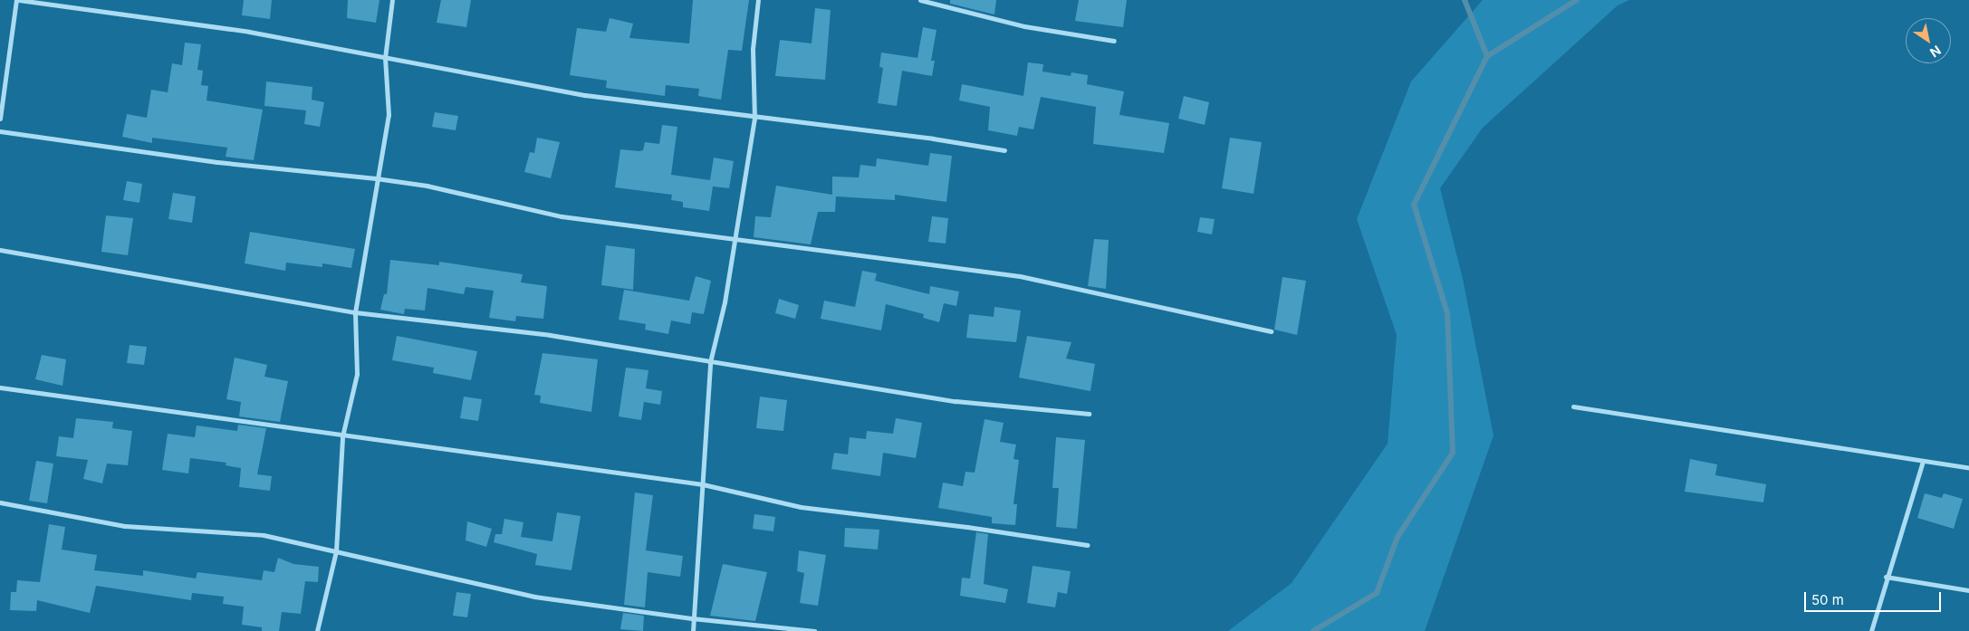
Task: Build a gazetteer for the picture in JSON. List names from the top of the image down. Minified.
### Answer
{"scale_bar":"50 m","north":"bottom right"}
